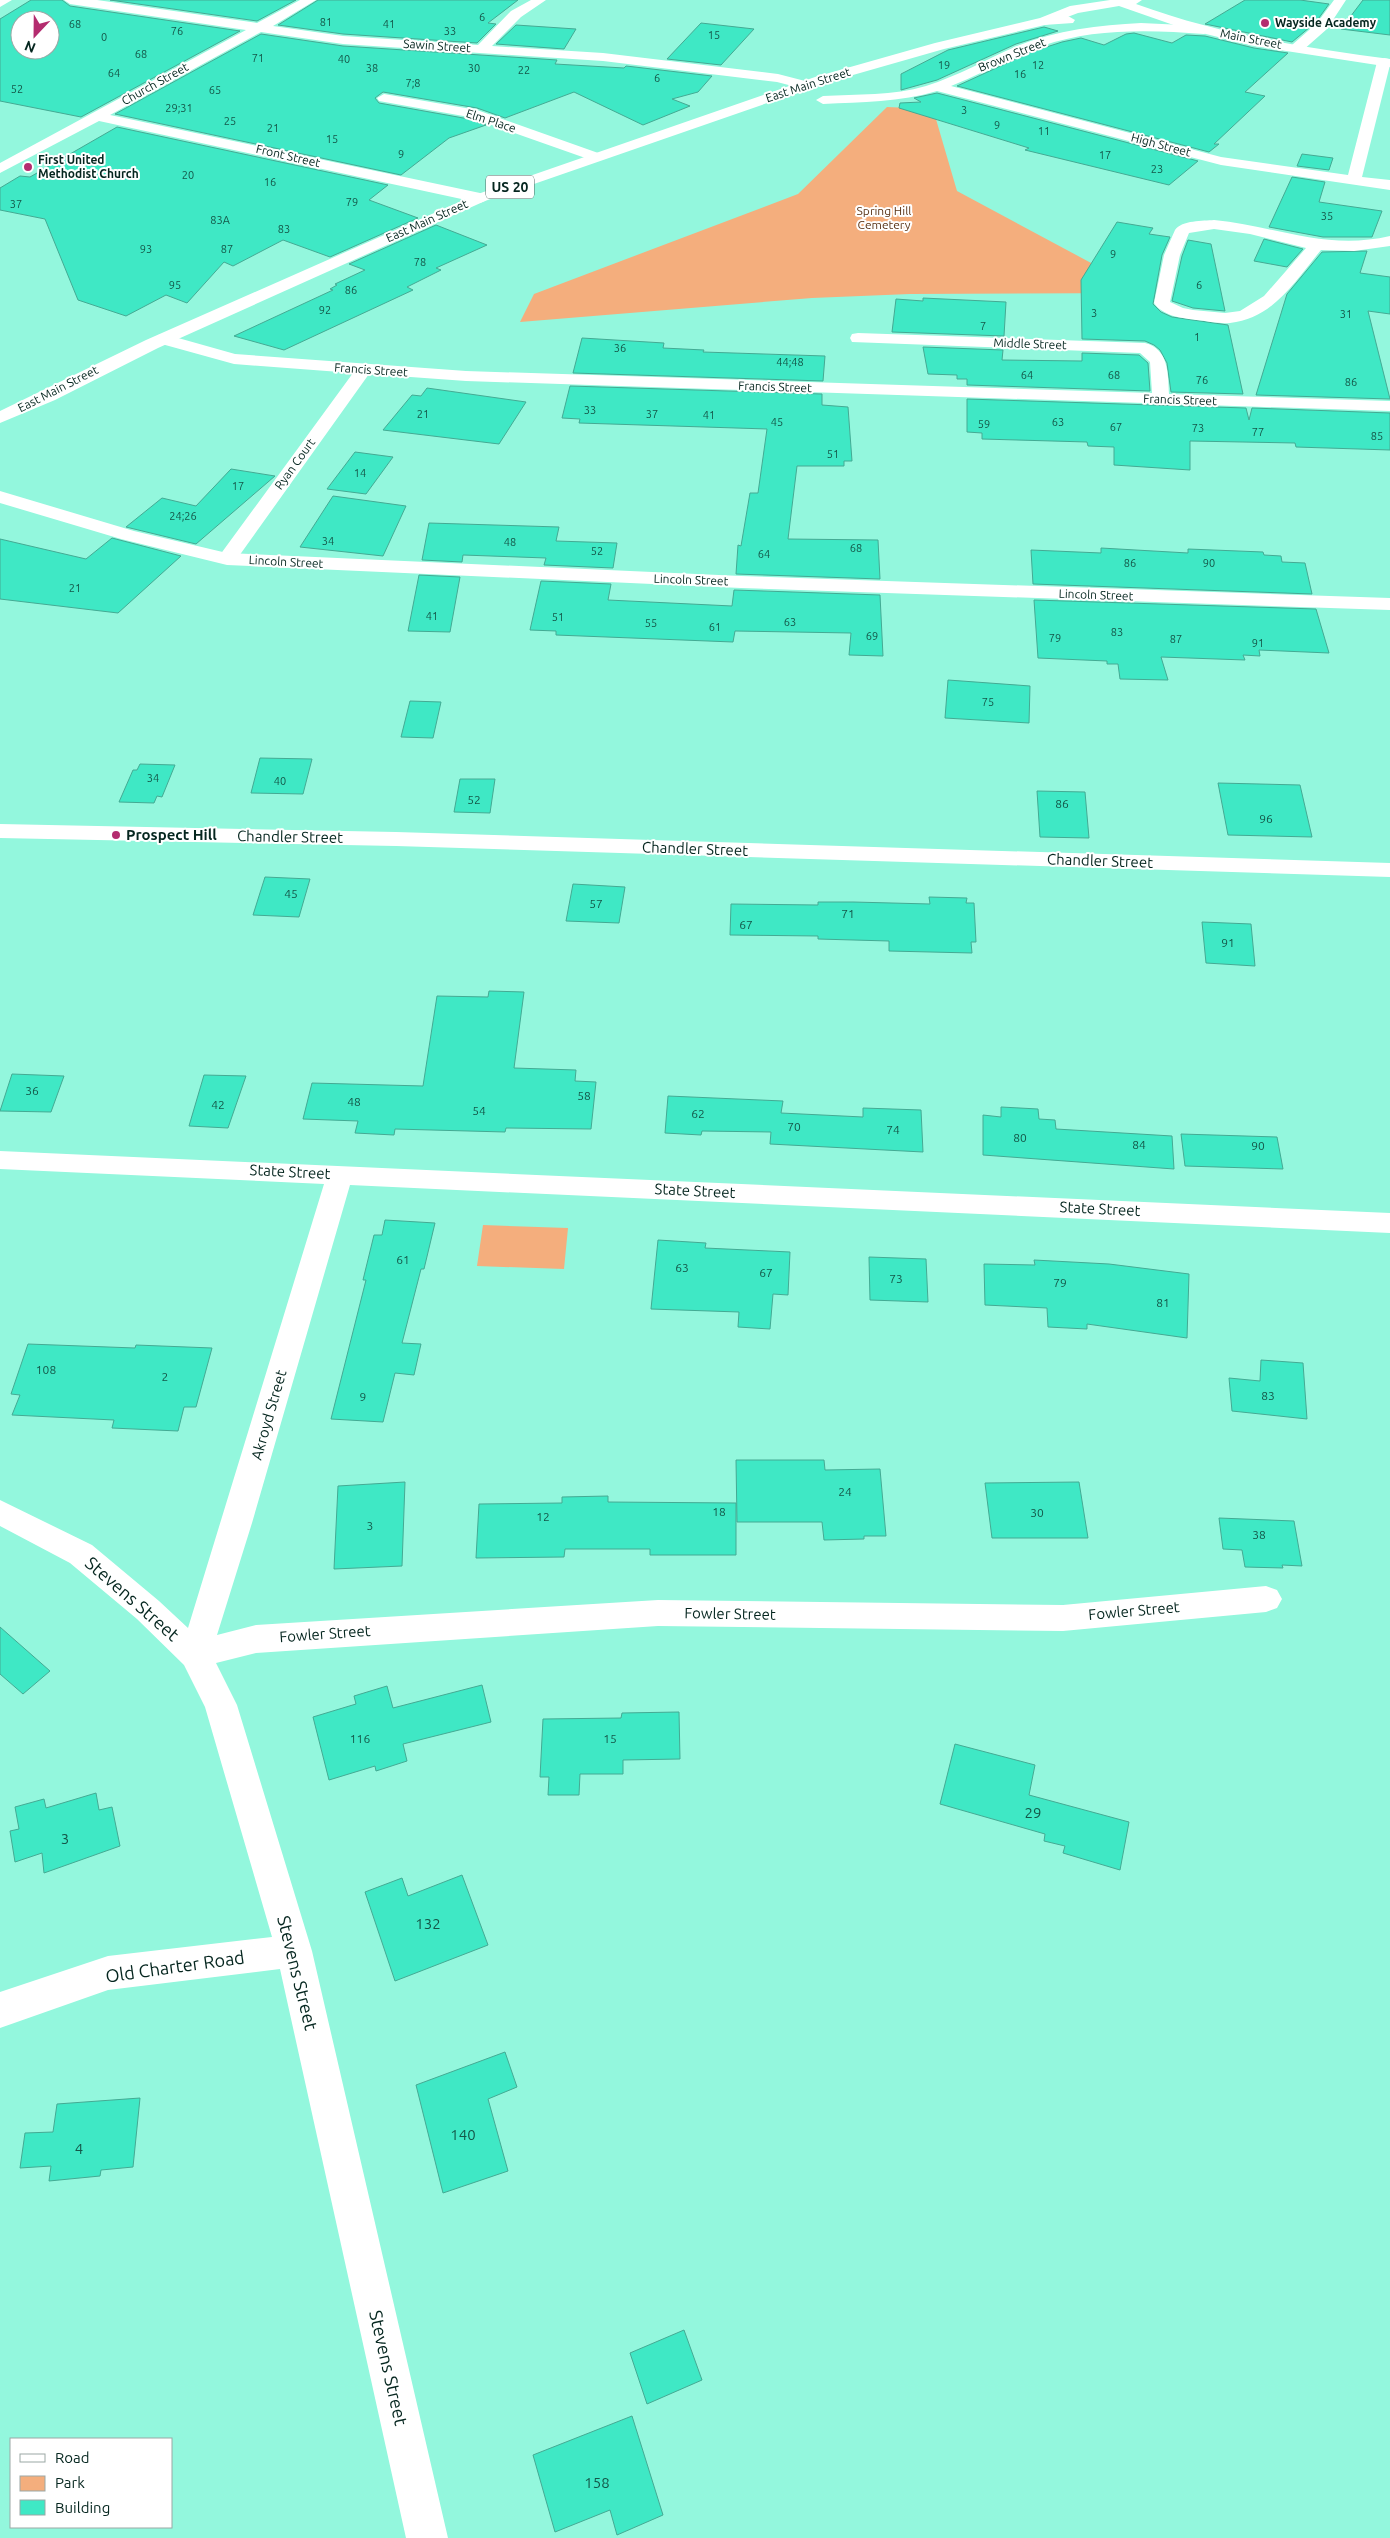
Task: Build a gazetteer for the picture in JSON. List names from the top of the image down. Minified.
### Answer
{"streets":{"main road":["Main Street","Sawin Street","Brown Street","Church Street","East Main Street","Elm Place","High Street","Front Street","US 20","Middle Street","Francis Street","Ryan Court","Lincoln Street","Chandler Street","State Street","Akroyd Street","Stevens Street","Fowler Street","Old Charter Road"]},"crossings":[["Main Street","Brown Street"],["Main Street","East Main Street"],["Main Street","US 20"],["Sawin Street","Church Street"],["Sawin Street","East Main Street"],["Brown Street","High Street"],["Church Street","Front Street"],["East Main Street","Elm Place"],["East Main Street","Front Street"],["East Main Street","US 20"],["East Main Street","Francis Street"],["Middle Street","Francis Street"],["Francis Street","Ryan Court"],["Ryan Court","Lincoln Street"],["State Street","Akroyd Street"],["Akroyd Street","Stevens Street"],["Akroyd Street","Fowler Street"],["Stevens Street","Fowler Street"],["Stevens Street","Old Charter Road"]],"parks":["Spring Hill Cemetery"],"places":["Wayside Academy","First United Methodist Church","Prospect Hill"],"house_numbers":["6","81","68","41","76","33","15","0","68","71","40","19","12","38","30","22","64","16","6","7;8","52","65","29;31","3","25","9","21","11","15","9","17","23","20","16","79","37","35","83A","83","93","87","9","78","95","6","86","92","3","31","7","1","36","44;48","64","68","76","86","33","21","37","41","45","63","59","67","73","77","85","51","14","17","24;26","34","48","68","52","64","86","90","21","41","51","63","55","61","83","69","79","87","91","75","34","40","52","86","96","45","57","71","67","91","36","58","48","42","54","62","70","74","80","84","90","61","63","67","73","79","81","108","2","83","9","24","18","30","12","3","38","116","15","29","3","132","140","4","158"],"legend":["Road","Park","Building"],"north":"bottom"}
